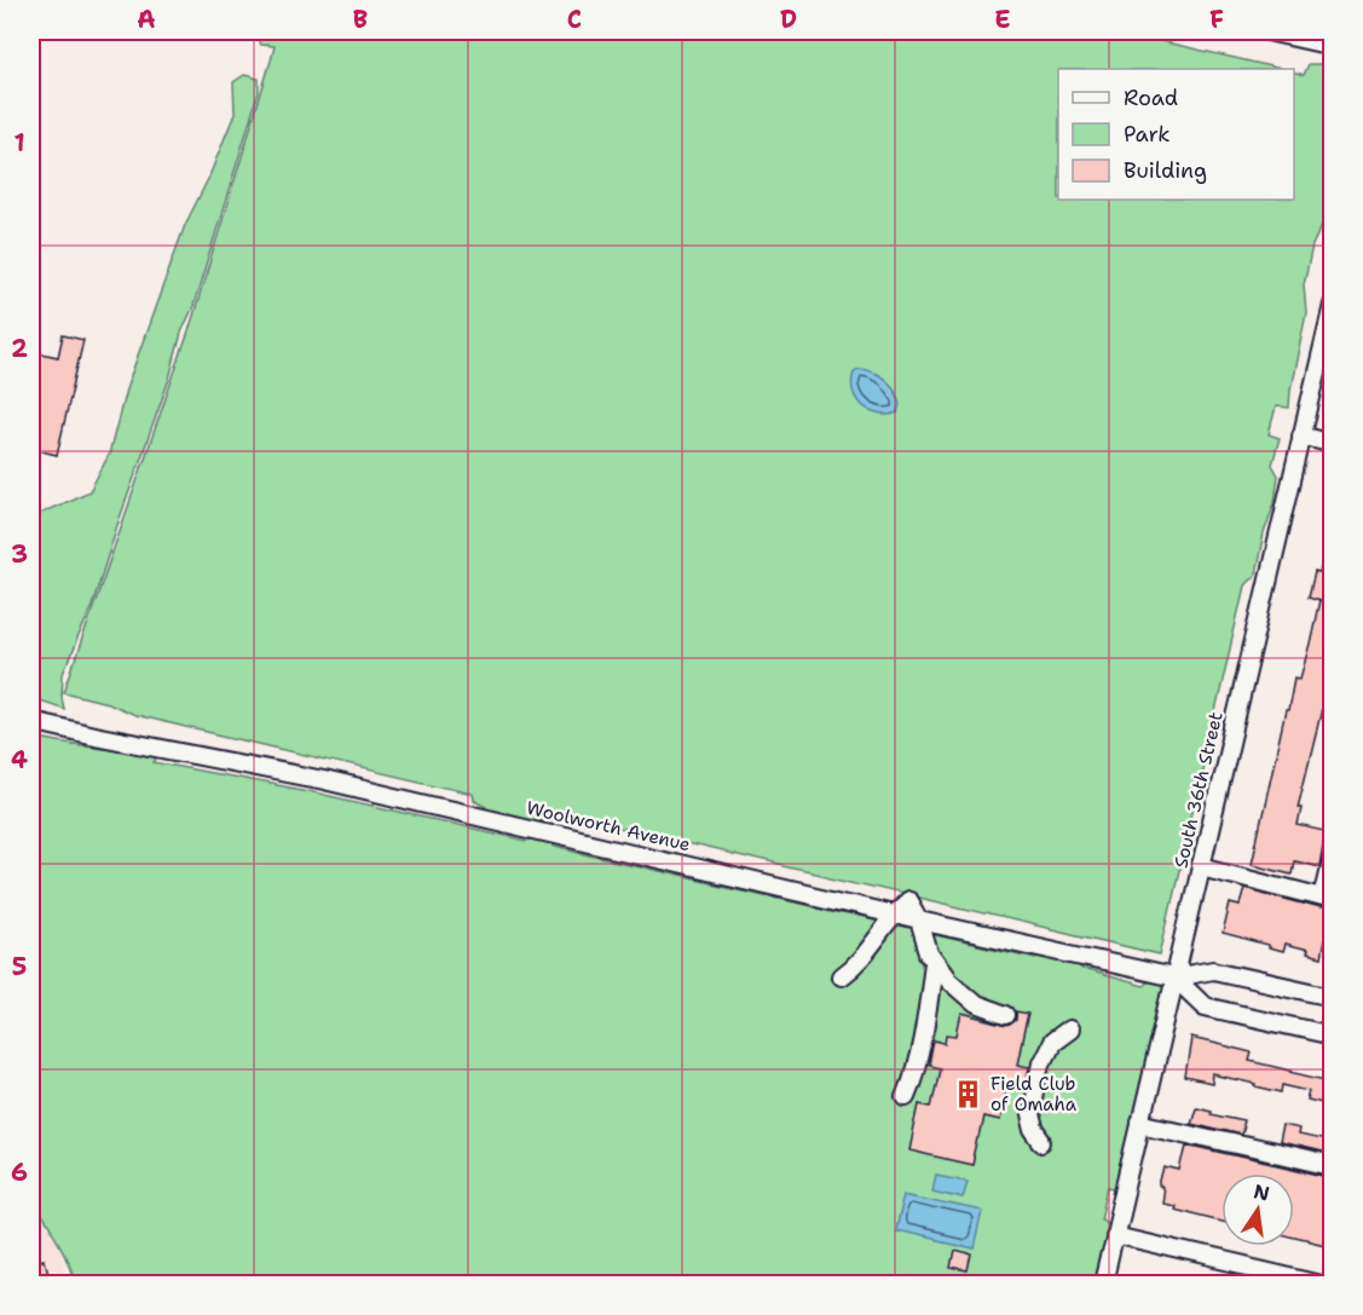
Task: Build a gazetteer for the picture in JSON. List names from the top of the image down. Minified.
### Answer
{"streets":{"street":["South 36th Street","Woolworth Avenue"]},"crossings":[["South 36th Street","Woolworth Avenue"]],"places":{"building":["Field Club of Omaha"]},"legend":["Road","Park","Building"],"north":"top","grid":{"columns":["A","B","C","D","E","F"],"rows":["1","2","3","4","5","6"]}}
